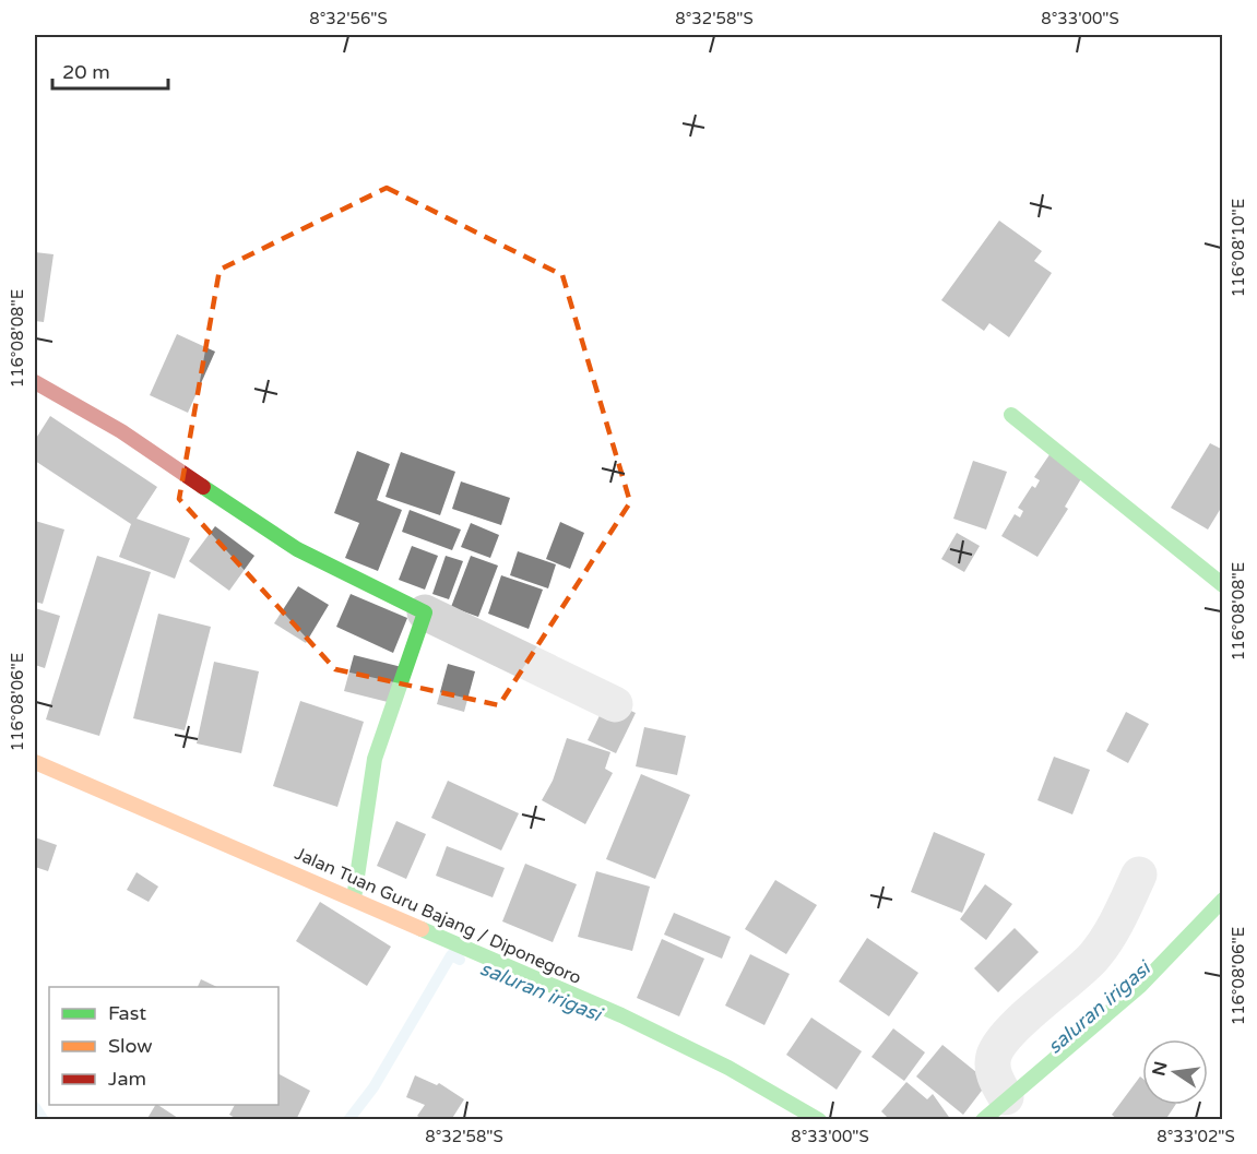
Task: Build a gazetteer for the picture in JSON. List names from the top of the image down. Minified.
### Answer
{"streets":{"street":["Jalan Tuan Guru Bajang / Diponegoro"]},"water":["saluran irigasi"],"legend":["Fast","Slow","Jam"],"scale_bar":"20 m","north":"left","coordinates":["8°32'56\"S","8°32'58\"S","8°33'00\"S","116°08'10\"E","116°08'08\"E","116°08'06\"E","8°33'02\"S"]}
